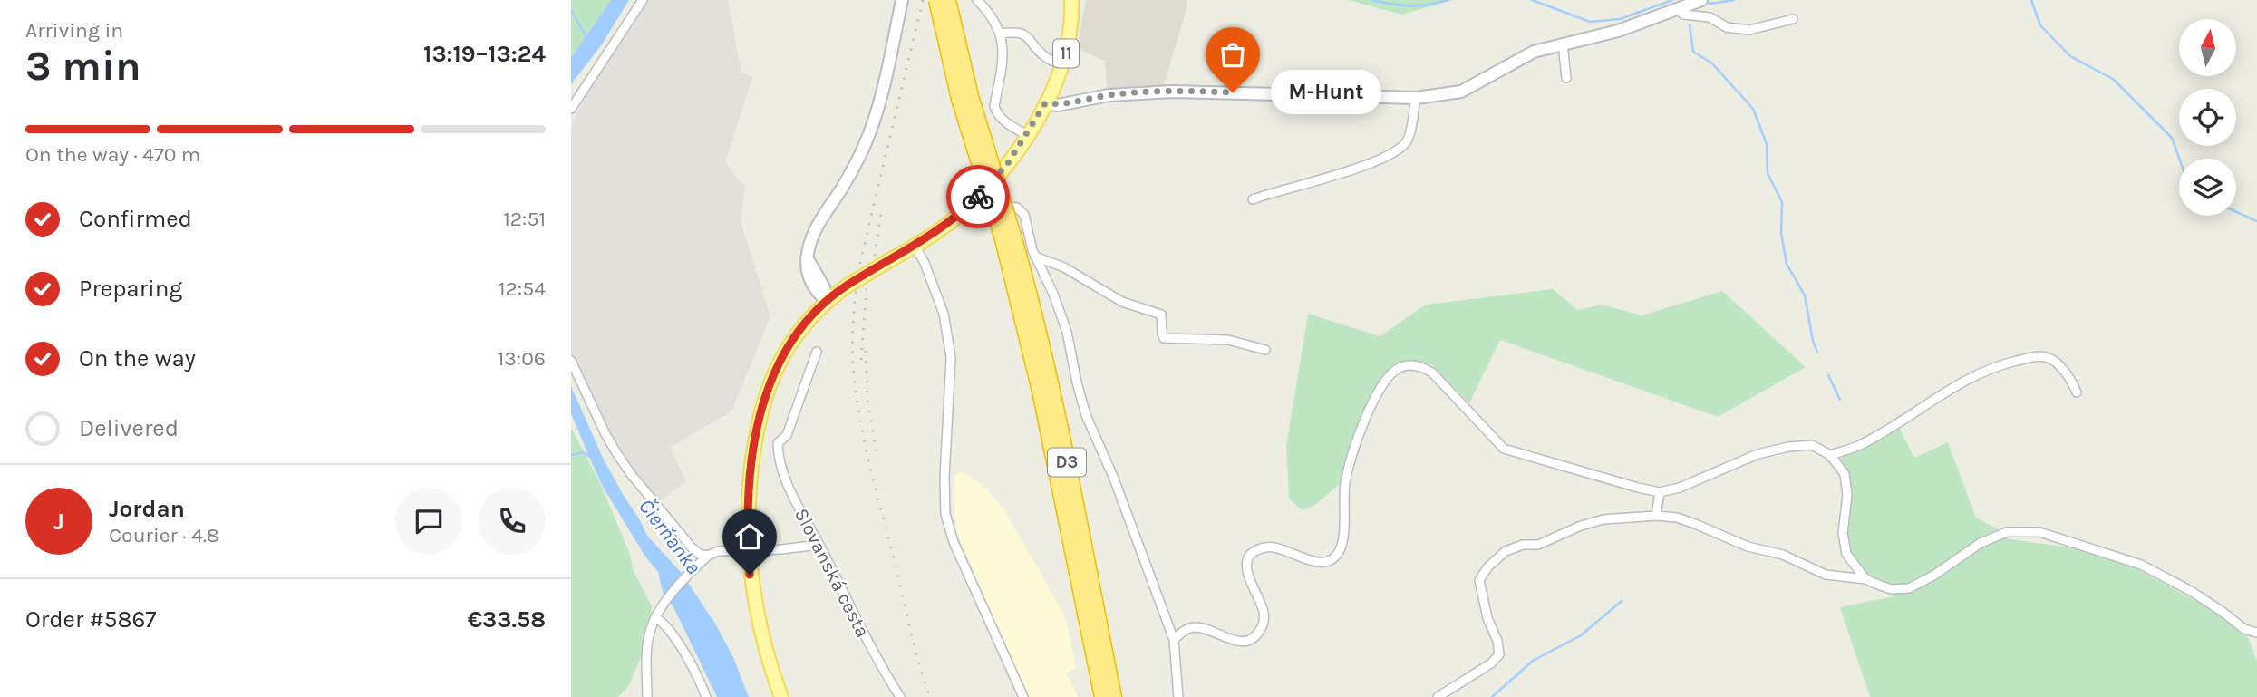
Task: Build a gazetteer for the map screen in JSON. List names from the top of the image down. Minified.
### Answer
{"streets":{"highway":["D3"],"main road":["11"],"street":["Slovanská cesta"]},"water":["Čierňanka"],"places":["M-Hunt"],"north":"top","page":{"heading":["3 min","Arriving in","13:19–13:24"],"panel":["Jordan","Courier · 4.8","Order #5867","€33.58"],"bubble":"M-Hunt","bar":"On the way · 470 m","list":[["Confirmed","12:51"],["Preparing","12:54"],["On the way","13:06"],"Delivered"],"round":"J"}}
